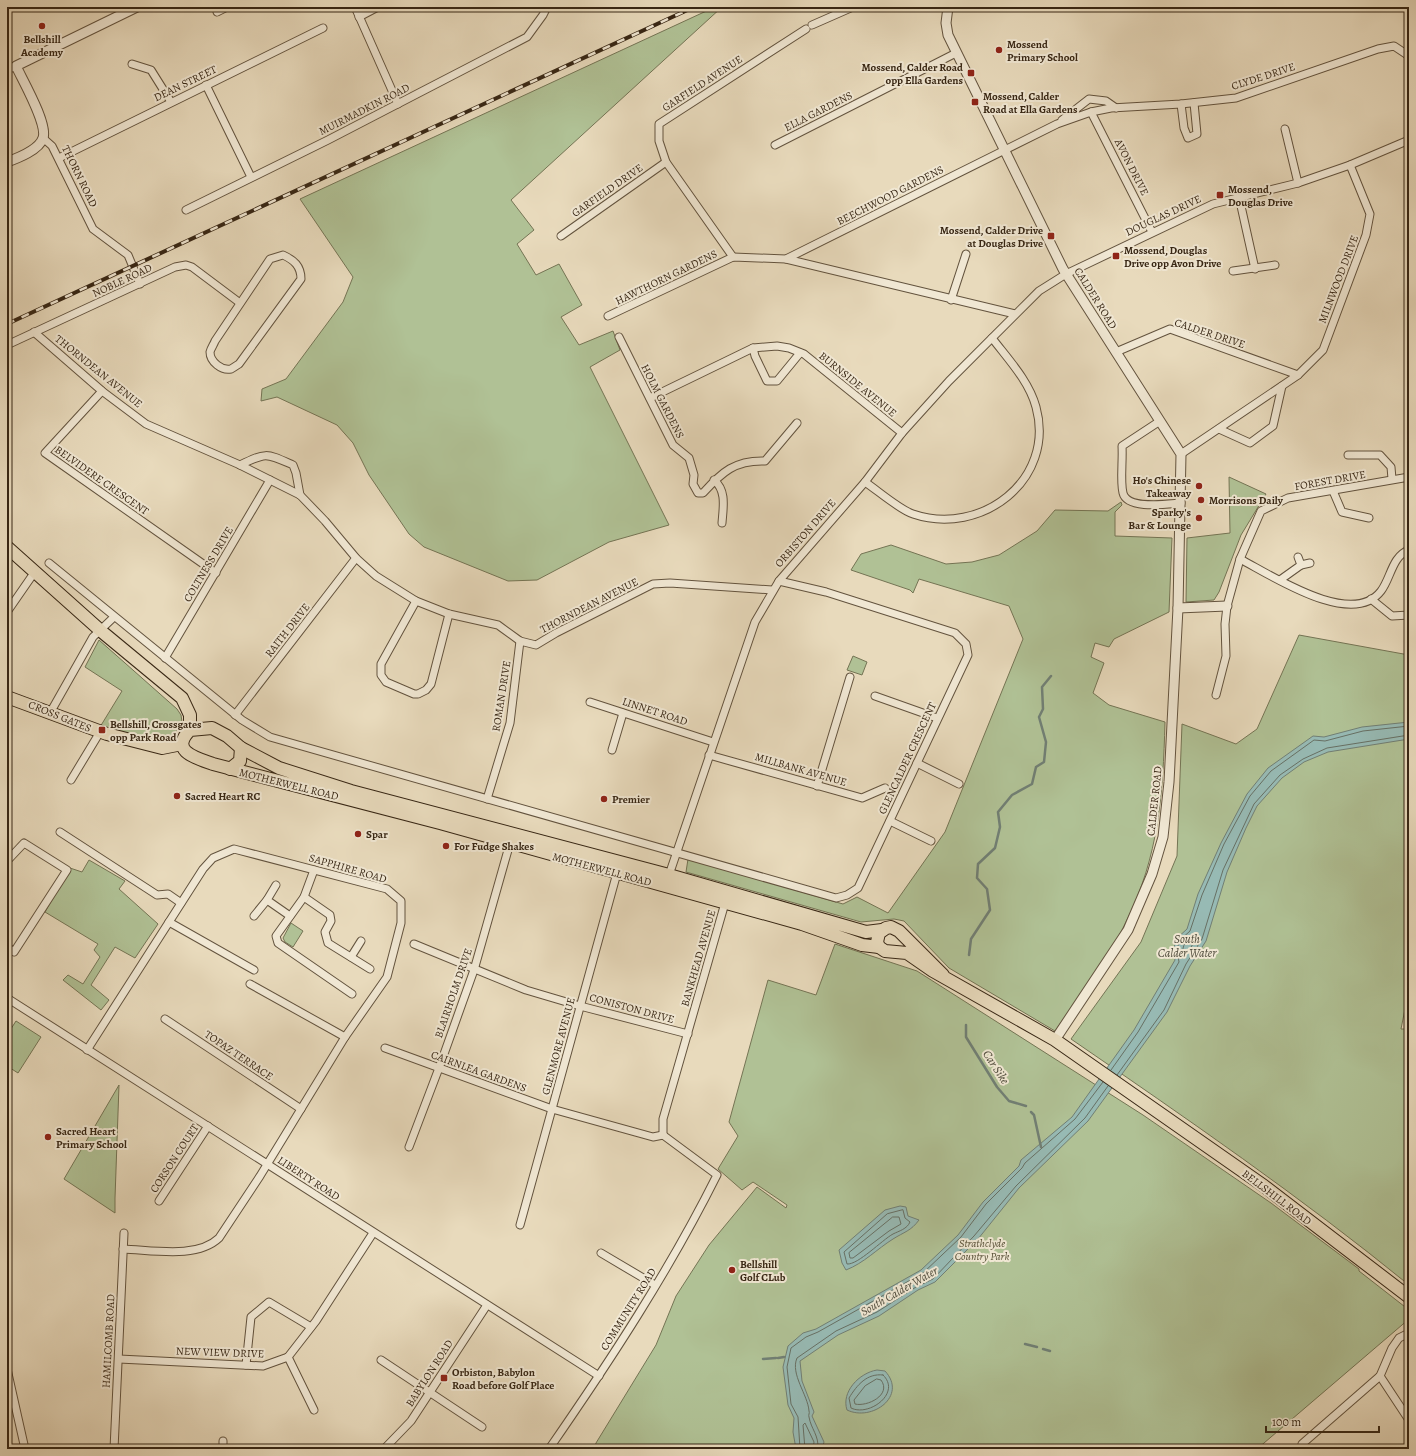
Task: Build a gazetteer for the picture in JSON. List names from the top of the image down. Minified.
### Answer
{"streets":{"main road":["CROSS GATES","MOTHERWELL ROAD","BELLSHILL ROAD"],"street":["CLYDE DRIVE","DEAN STREET","GARFIELD AVENUE","MUIRMADKIN ROAD","ELLA GARDENS","AVON DRIVE","THORN ROAD","GARFIELD DRIVE","BEECHWOOD GARDENS","DOUGLAS DRIVE","HAWTHORN GARDENS","MILNWOOD DRIVE","NOBLE ROAD","CALDER ROAD","CALDER DRIVE","THORNDEAN AVENUE","BURNSIDE AVENUE","HOLM GARDENS","BELVIDERE CRESCENT","FOREST DRIVE","ORBISTON DRIVE","COLTNESS DRIVE","RAITH DRIVE","ROMAN DRIVE","LINNET ROAD","GLENCALDER CRESCENT","MILLBANK AVENUE","SAPPHIRE ROAD","BANKHEAD AVENUE","BLAIRHOLM DRIVE","CONISTON DRIVE","GLENMORE AVENUE","TOPAZ TERRACE","CAIRNLEA GARDENS","CORSON COURT","LIBERTY ROAD","COMMUNITY ROAD","HAMILCOMB ROAD","NEW VIEW DRIVE","BABYLON ROAD"]},"crossings":[["CLYDE DRIVE","AVON DRIVE"],["CLYDE DRIVE","BEECHWOOD GARDENS"],["CLYDE DRIVE","CALDER ROAD"],["DEAN STREET","THORN ROAD"],["GARFIELD AVENUE","GARFIELD DRIVE"],["GARFIELD AVENUE","BEECHWOOD GARDENS"],["GARFIELD AVENUE","HAWTHORN GARDENS"],["ELLA GARDENS","CALDER ROAD"],["AVON DRIVE","DOUGLAS DRIVE"],["THORN ROAD","NOBLE ROAD"],["BEECHWOOD GARDENS","HAWTHORN GARDENS"],["BEECHWOOD GARDENS","CALDER ROAD"],["BEECHWOOD GARDENS","ORBISTON DRIVE"],["DOUGLAS DRIVE","MILNWOOD DRIVE"],["DOUGLAS DRIVE","CALDER ROAD"],["DOUGLAS DRIVE","ORBISTON DRIVE"],["MILNWOOD DRIVE","CALDER ROAD"],["MILNWOOD DRIVE","CALDER DRIVE"],["NOBLE ROAD","THORNDEAN AVENUE"],["CALDER ROAD","CALDER DRIVE"],["CALDER ROAD","ORBISTON DRIVE"],["CALDER ROAD","BELLSHILL ROAD"],["THORNDEAN AVENUE","BELVIDERE CRESCENT"],["THORNDEAN AVENUE","ORBISTON DRIVE"],["THORNDEAN AVENUE","COLTNESS DRIVE"],["THORNDEAN AVENUE","RAITH DRIVE"],["THORNDEAN AVENUE","ROMAN DRIVE"],["BURNSIDE AVENUE","HOLM GARDENS"],["BURNSIDE AVENUE","ORBISTON DRIVE"],["BELVIDERE CRESCENT","COLTNESS DRIVE"],["ORBISTON DRIVE","LINNET ROAD"],["ORBISTON DRIVE","GLENCALDER CRESCENT"],["ORBISTON DRIVE","MILLBANK AVENUE"],["ORBISTON DRIVE","MOTHERWELL ROAD"],["CROSS GATES","MOTHERWELL ROAD"],["MOTHERWELL ROAD","BANKHEAD AVENUE"],["MOTHERWELL ROAD","BLAIRHOLM DRIVE"],["MOTHERWELL ROAD","GLENMORE AVENUE"],["SAPPHIRE ROAD","TOPAZ TERRACE"],["SAPPHIRE ROAD","LIBERTY ROAD"],["SAPPHIRE ROAD","HAMILCOMB ROAD"],["BANKHEAD AVENUE","CONISTON DRIVE"],["BANKHEAD AVENUE","CAIRNLEA GARDENS"],["BANKHEAD AVENUE","COMMUNITY ROAD"],["BLAIRHOLM DRIVE","CONISTON DRIVE"],["BLAIRHOLM DRIVE","CAIRNLEA GARDENS"],["CONISTON DRIVE","GLENMORE AVENUE"],["GLENMORE AVENUE","CAIRNLEA GARDENS"],["CAIRNLEA GARDENS","COMMUNITY ROAD"],["CORSON COURT","LIBERTY ROAD"],["LIBERTY ROAD","COMMUNITY ROAD"],["LIBERTY ROAD","BABYLON ROAD"],["HAMILCOMB ROAD","NEW VIEW DRIVE"]],"water":["South Calder Water","Car Sike"],"parks":["Strathclyde Country Park"],"places":{"other":["Bellshill Academy","Mossend Primary School","Ho's Chinese Takeaway","Morrisons Daily","Sparky's Bar & Lounge","Sacred Heart RC","Premier","Spar","For Fudge Shakes","Sacred Heart Primary School","Bellshill Golf CLub"],"transit":["Mossend, Calder Road opp Ella Gardens","Mossend, Calder Road at Ella Gardens","Mossend, Douglas Drive","Mossend, Calder Drive at Douglas Drive","Mossend, Douglas Drive opp Avon Drive","Bellshill, Crossgates opp Park Road","Orbiston, Babylon Road before Golf Place"]},"scale_bar":"100 m"}
